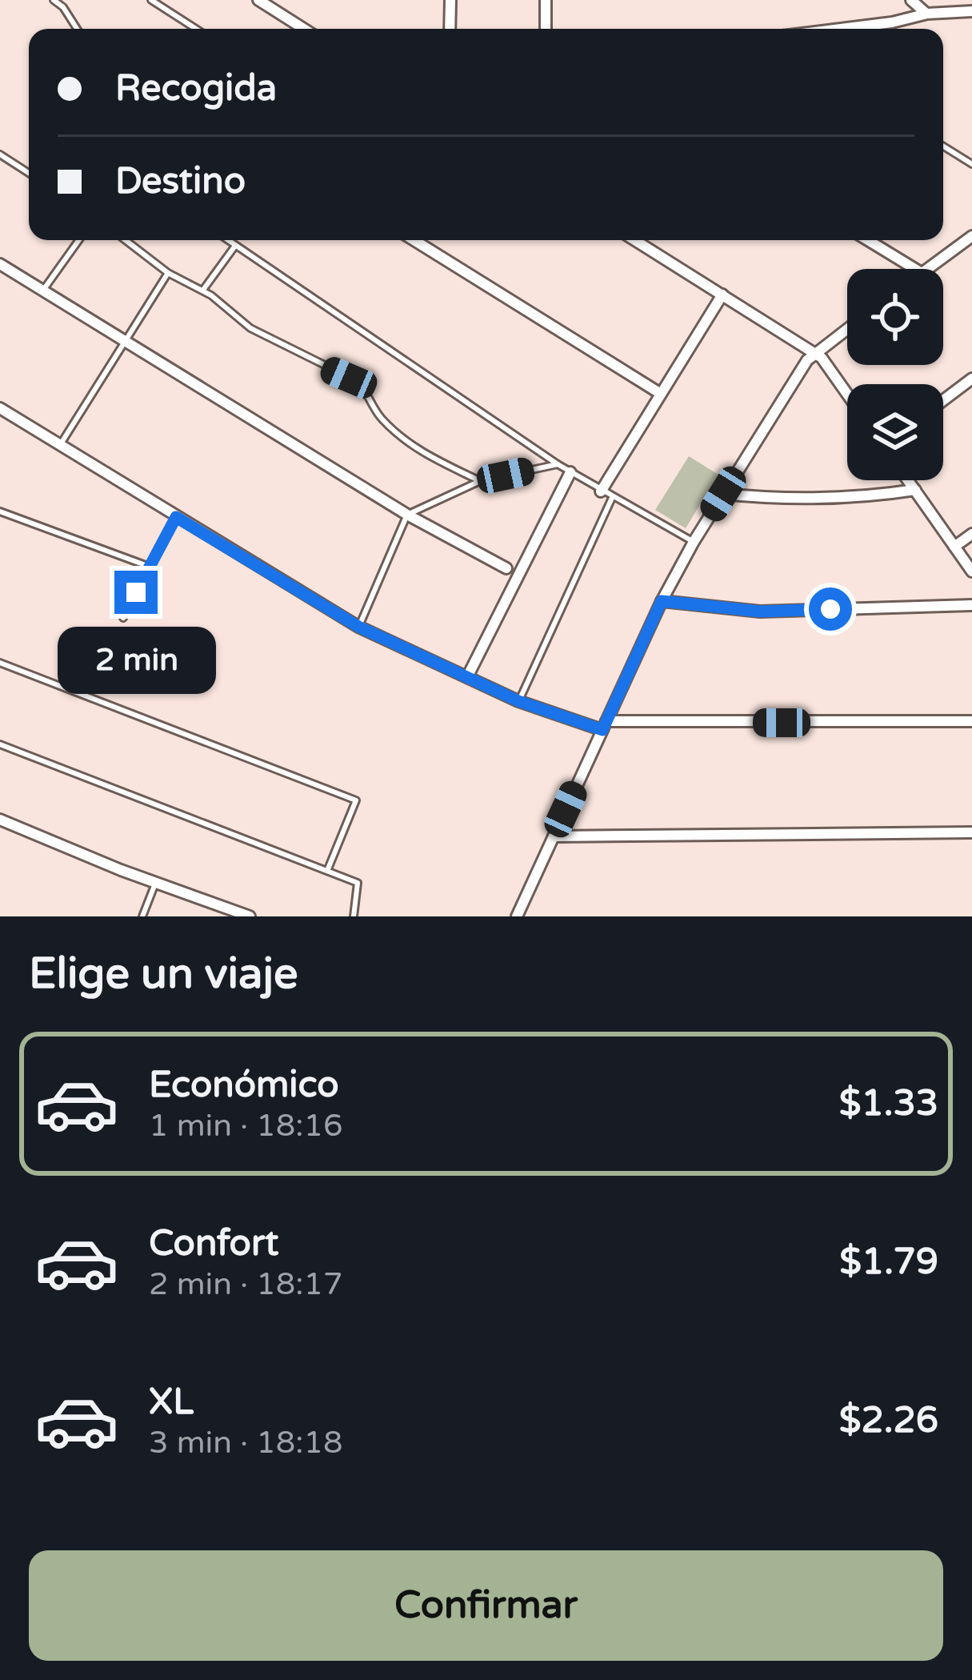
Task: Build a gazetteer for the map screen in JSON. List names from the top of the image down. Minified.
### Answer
{"page":{"banner":["Recogida","Destino"],"bubble":"2 min","heading":"Elige un viaje","list":[{"name":"Económico","note":"1 min · 18:16","value":"$1.33"},{"name":"Confort","note":"2 min · 18:17","value":"$1.79"},{"name":"XL","note":"3 min · 18:18","value":"$2.26"}],"buttons":"Confirmar"}}
